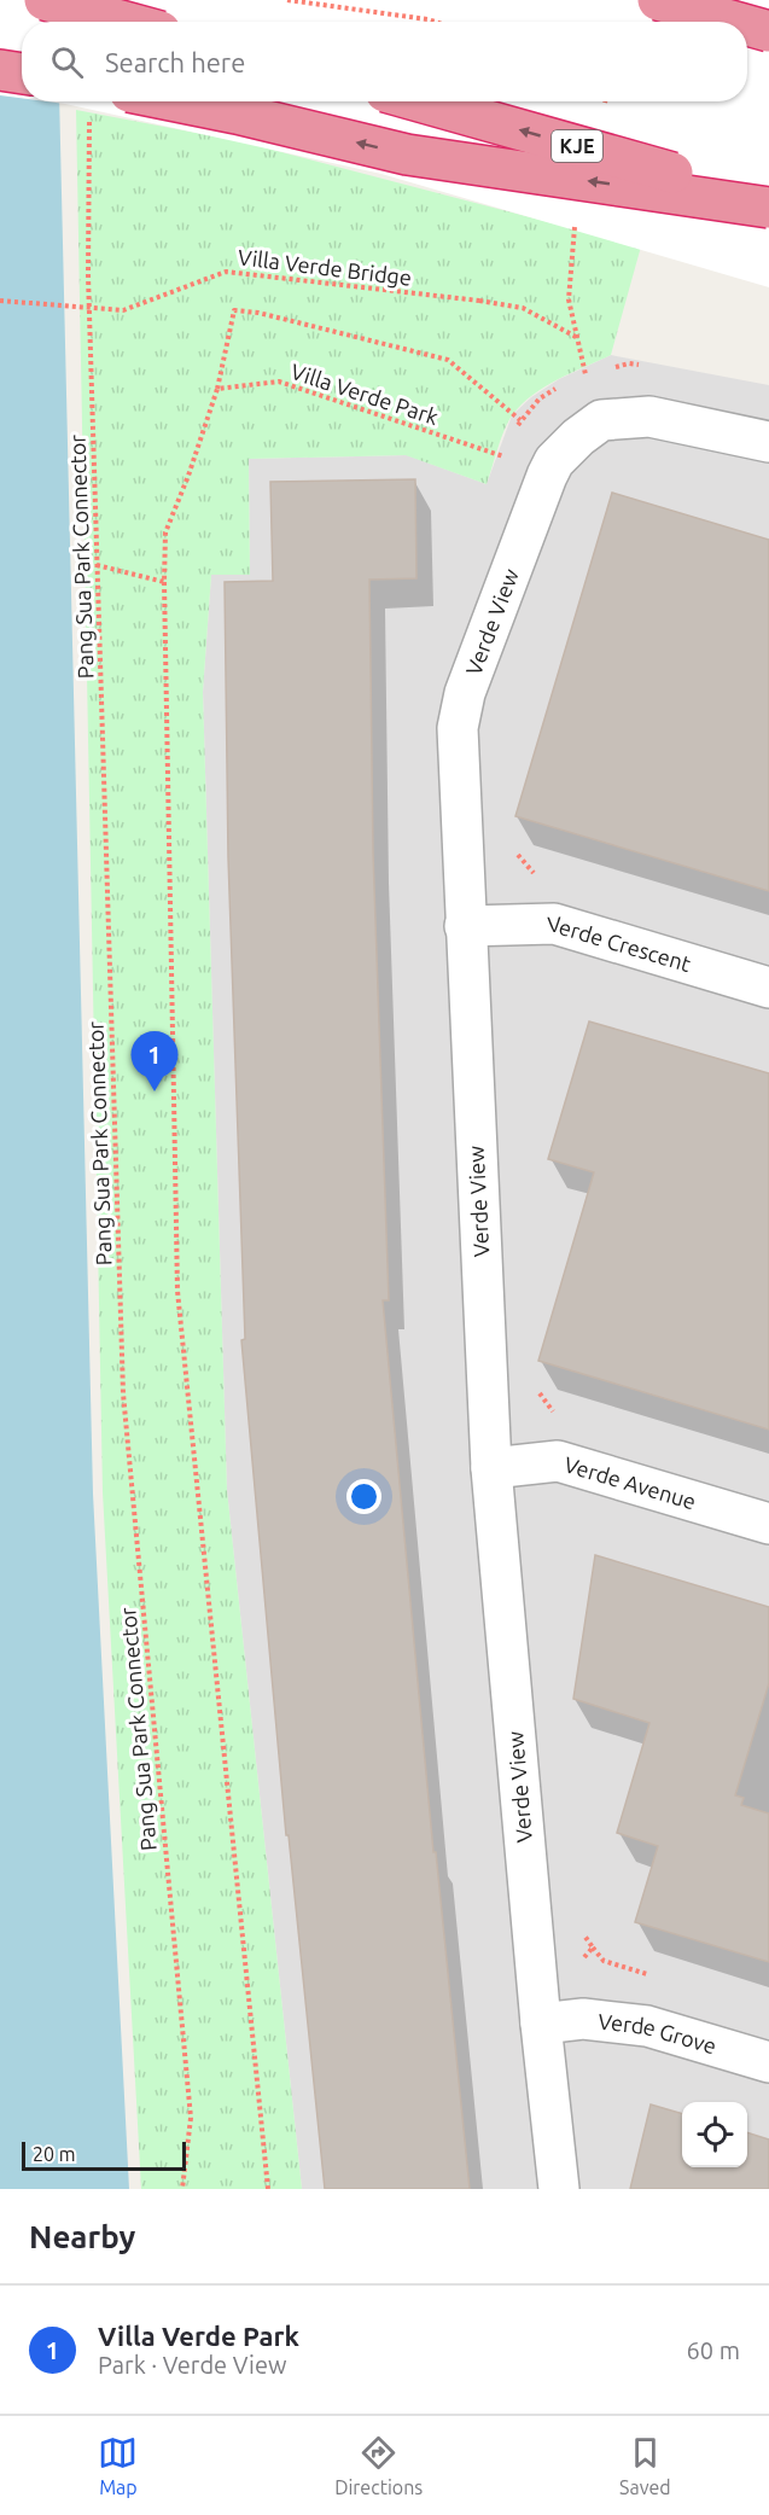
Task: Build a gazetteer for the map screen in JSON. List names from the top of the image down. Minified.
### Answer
{"streets":{"highway":["KJE"],"street":["Verde View","Verde Crescent","Verde Avenue","Verde Grove"],"path":["Villa Verde Bridge","Villa Verde Park","Pang Sua Park Connector"]},"crossings":[["Verde View","Verde Crescent"],["Verde View","Verde Avenue"],["Verde View","Verde Grove"]],"scale_bar":"20 m","page":{"search":"Search here","pins":"1","scale":"20 m","heading":"Nearby","list":[{"mark":"1","name":"Villa Verde Park","note":"Park · Verde View","value":"60 m"}],"nav":["Map","Directions","Saved"]}}
